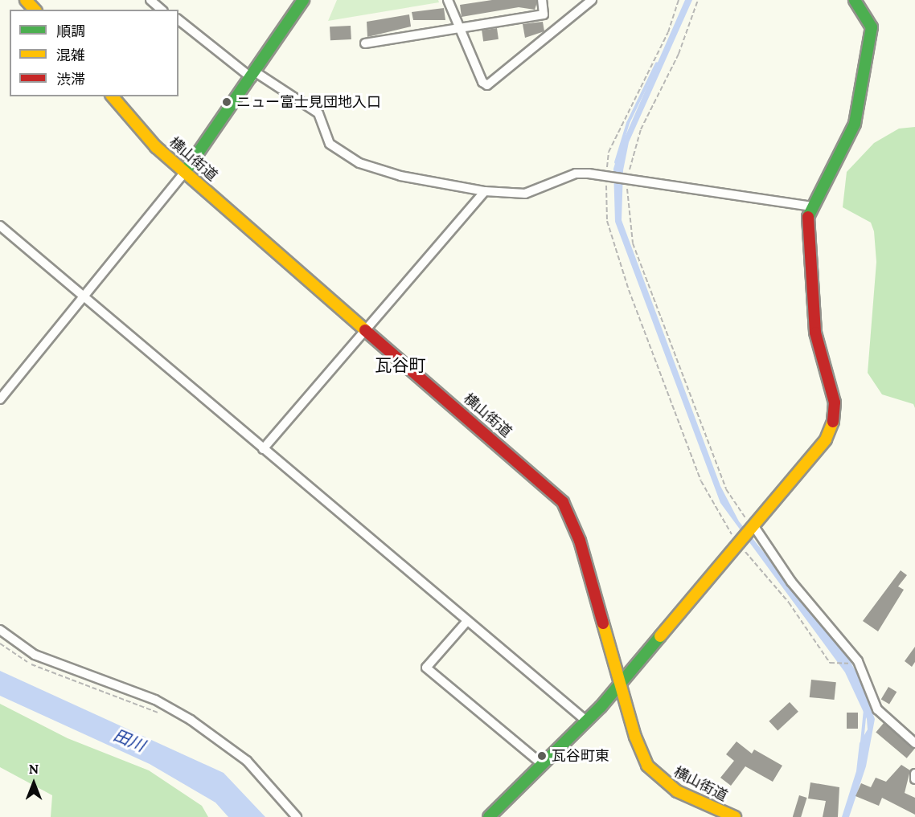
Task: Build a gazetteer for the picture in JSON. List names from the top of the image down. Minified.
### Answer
{"streets":{"street":["横山街道"]},"districts":["瓦谷町"],"water":["田川"],"places":["ニュー富士見団地入口","瓦谷町東"],"legend":["順調","混雑","渋滞"],"north":"top"}
